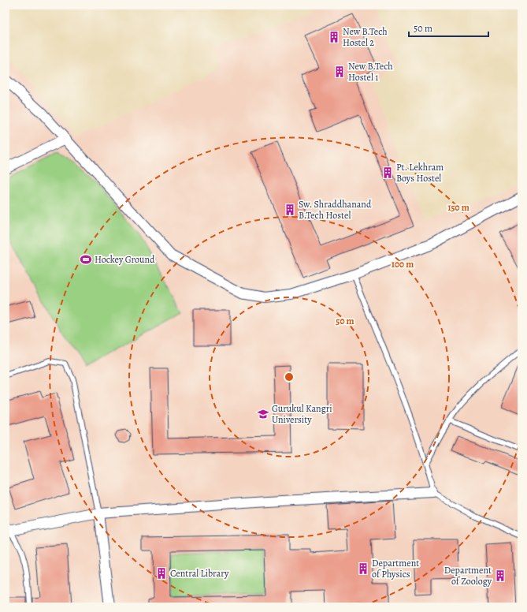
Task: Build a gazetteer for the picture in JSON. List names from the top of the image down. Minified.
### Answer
{"places":{"building":["New B.Tech Hostel 2","New B.Tech Hostel 1","Pt. Lekhram Boys Hostel","Sw. Shraddhanand B.Tech Hostel","Department of Physics","Central Library","Department of Zoology"],"sports":["Hockey Ground"],"school or university":["Gurukul Kangri University"]},"scale_bar":"50 m","rings":["150 m","100 m","50 m"]}
